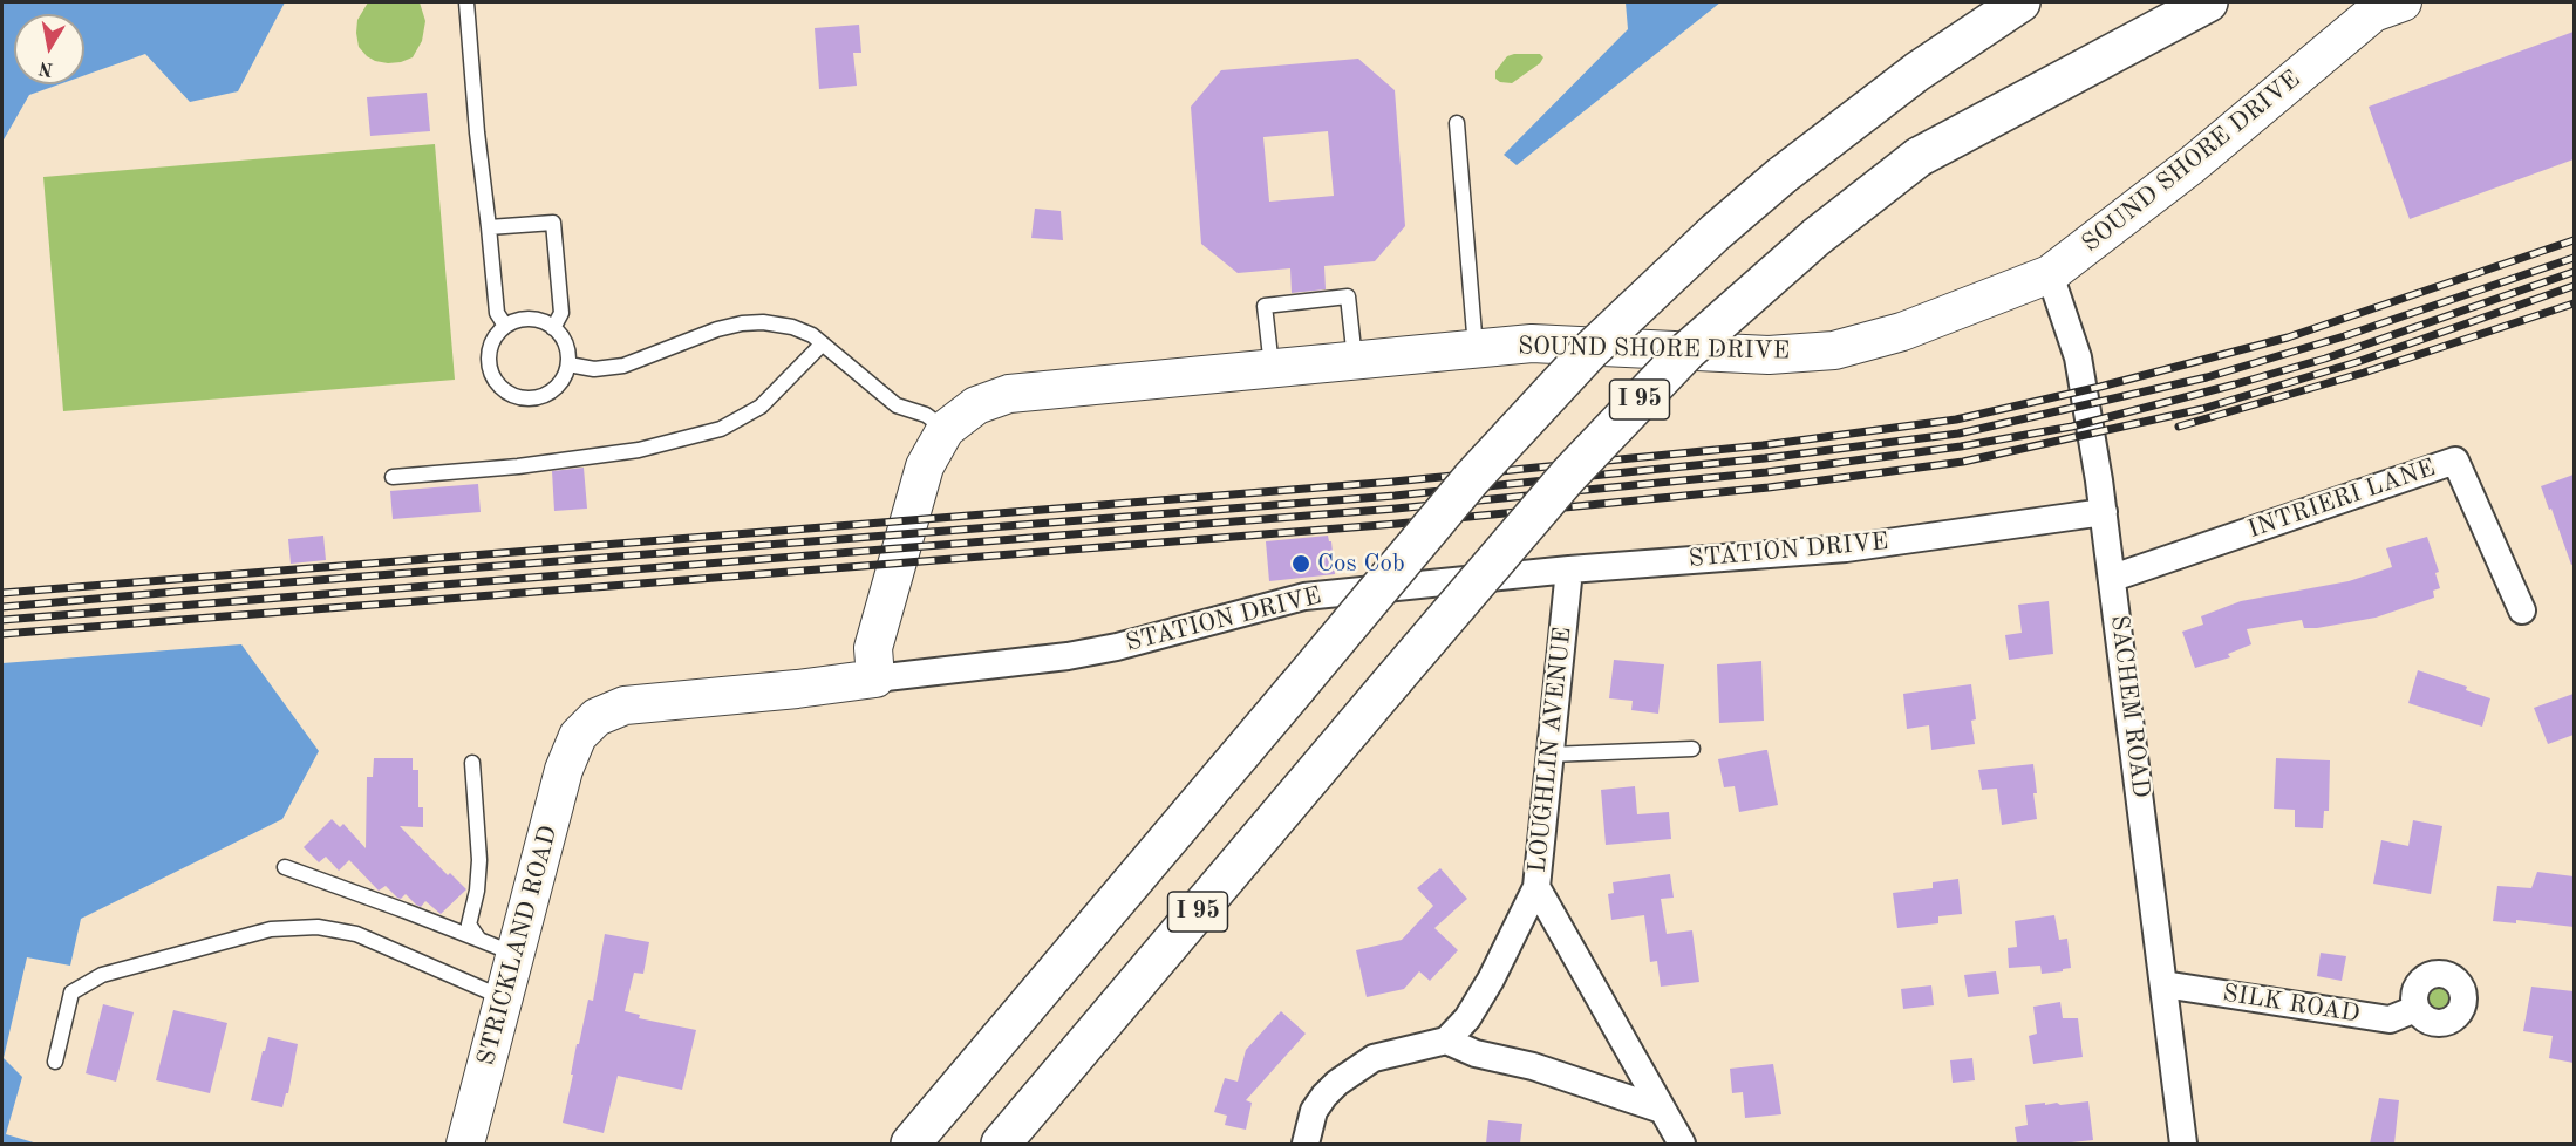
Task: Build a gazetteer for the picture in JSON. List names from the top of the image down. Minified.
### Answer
{"streets":{"highway":["I 95"],"main road":["SOUND SHORE DRIVE","STATION DRIVE","STRICKLAND ROAD"],"street":["INTRIERI LANE","SACHEM ROAD","LOUGHLIN AVENUE","SILK ROAD"]},"crossings":[["SOUND SHORE DRIVE","STATION DRIVE"],["SOUND SHORE DRIVE","SACHEM ROAD"],["INTRIERI LANE","SACHEM ROAD"],["STATION DRIVE","SACHEM ROAD"],["STATION DRIVE","LOUGHLIN AVENUE"],["STATION DRIVE","STRICKLAND ROAD"],["SACHEM ROAD","SILK ROAD"]],"places":["Cos Cob"],"north":"bottom"}
